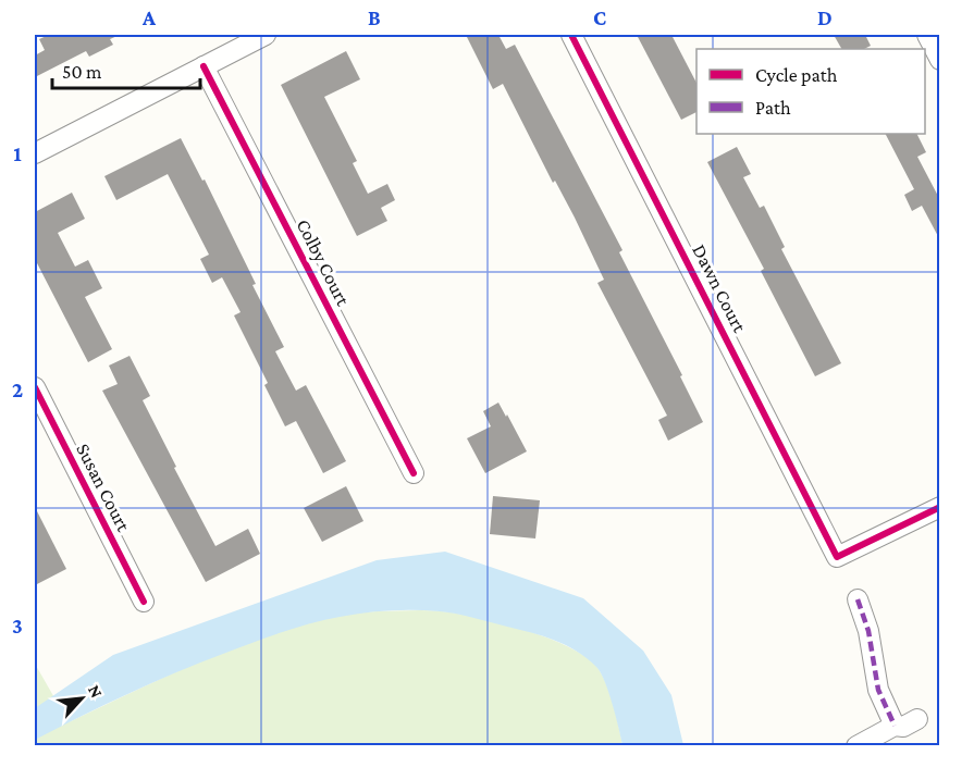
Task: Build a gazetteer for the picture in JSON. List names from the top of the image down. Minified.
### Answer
{"streets":{"street":["Colby Court","Dawn Court","Susan Court"]},"legend":["Cycle path","Path"],"scale_bar":"50 m","north":"top right","grid":{"columns":["A","B","C","D"],"rows":["1","2","3"]}}
